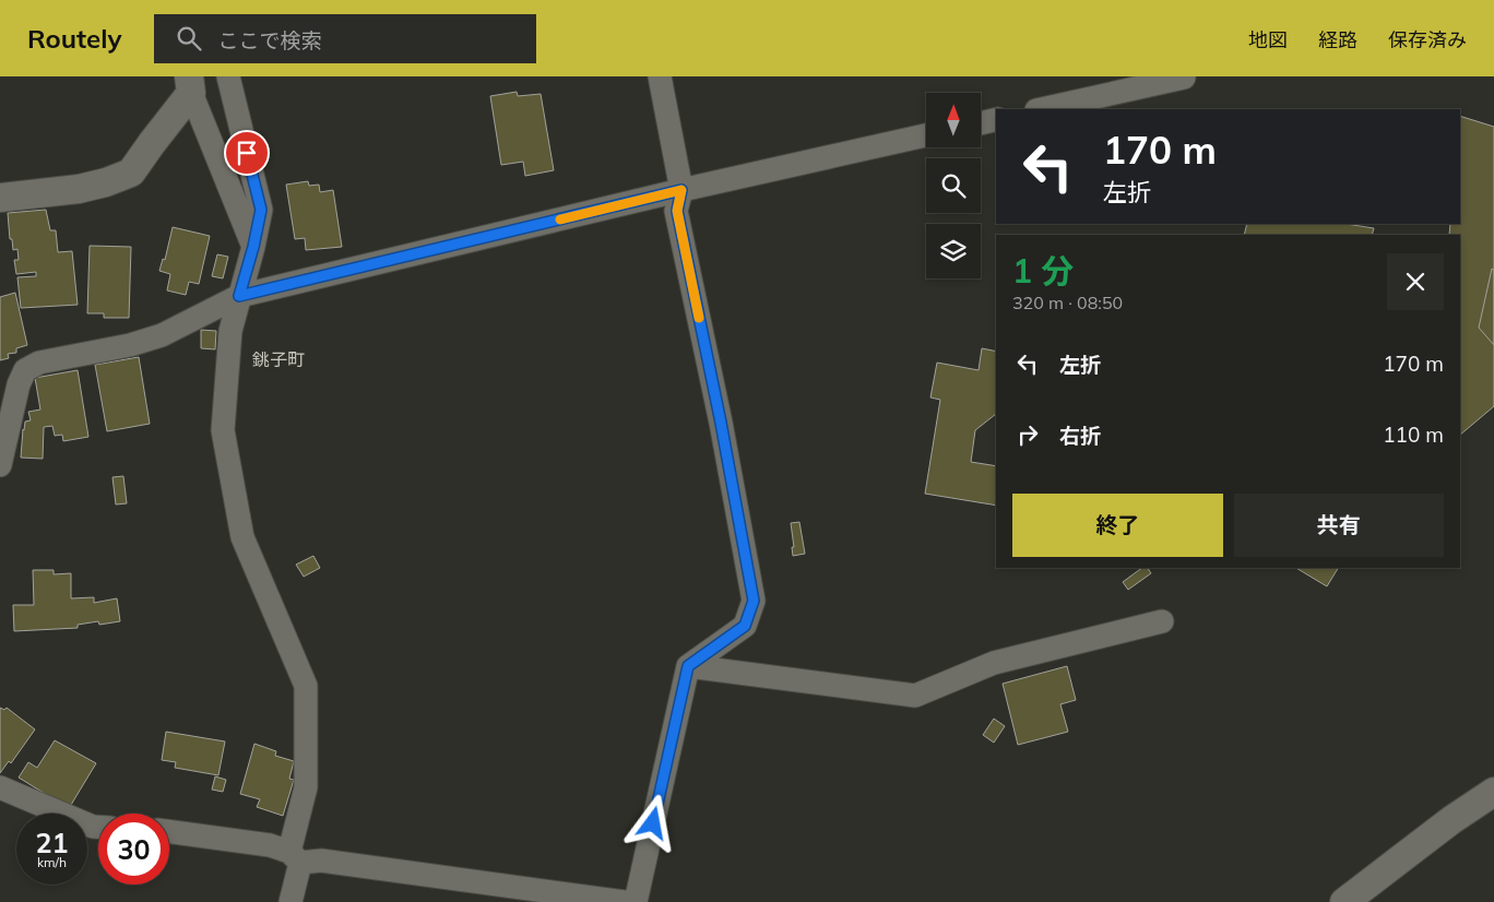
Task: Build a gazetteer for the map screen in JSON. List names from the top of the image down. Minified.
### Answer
{"districts":["銚子町"],"north":"top","page":{"header":"Routely","search":"ここで検索","nav":["地図","経路","保存済み"],"turn":["170 m","左折"],"heading":["1 分","320 m · 08:50"],"list":[{"name":"左折","value":"170 m"},{"name":"右折","value":"110 m"}],"buttons":["終了","共有"],"speed":"21 km/h","limit":"30"}}
